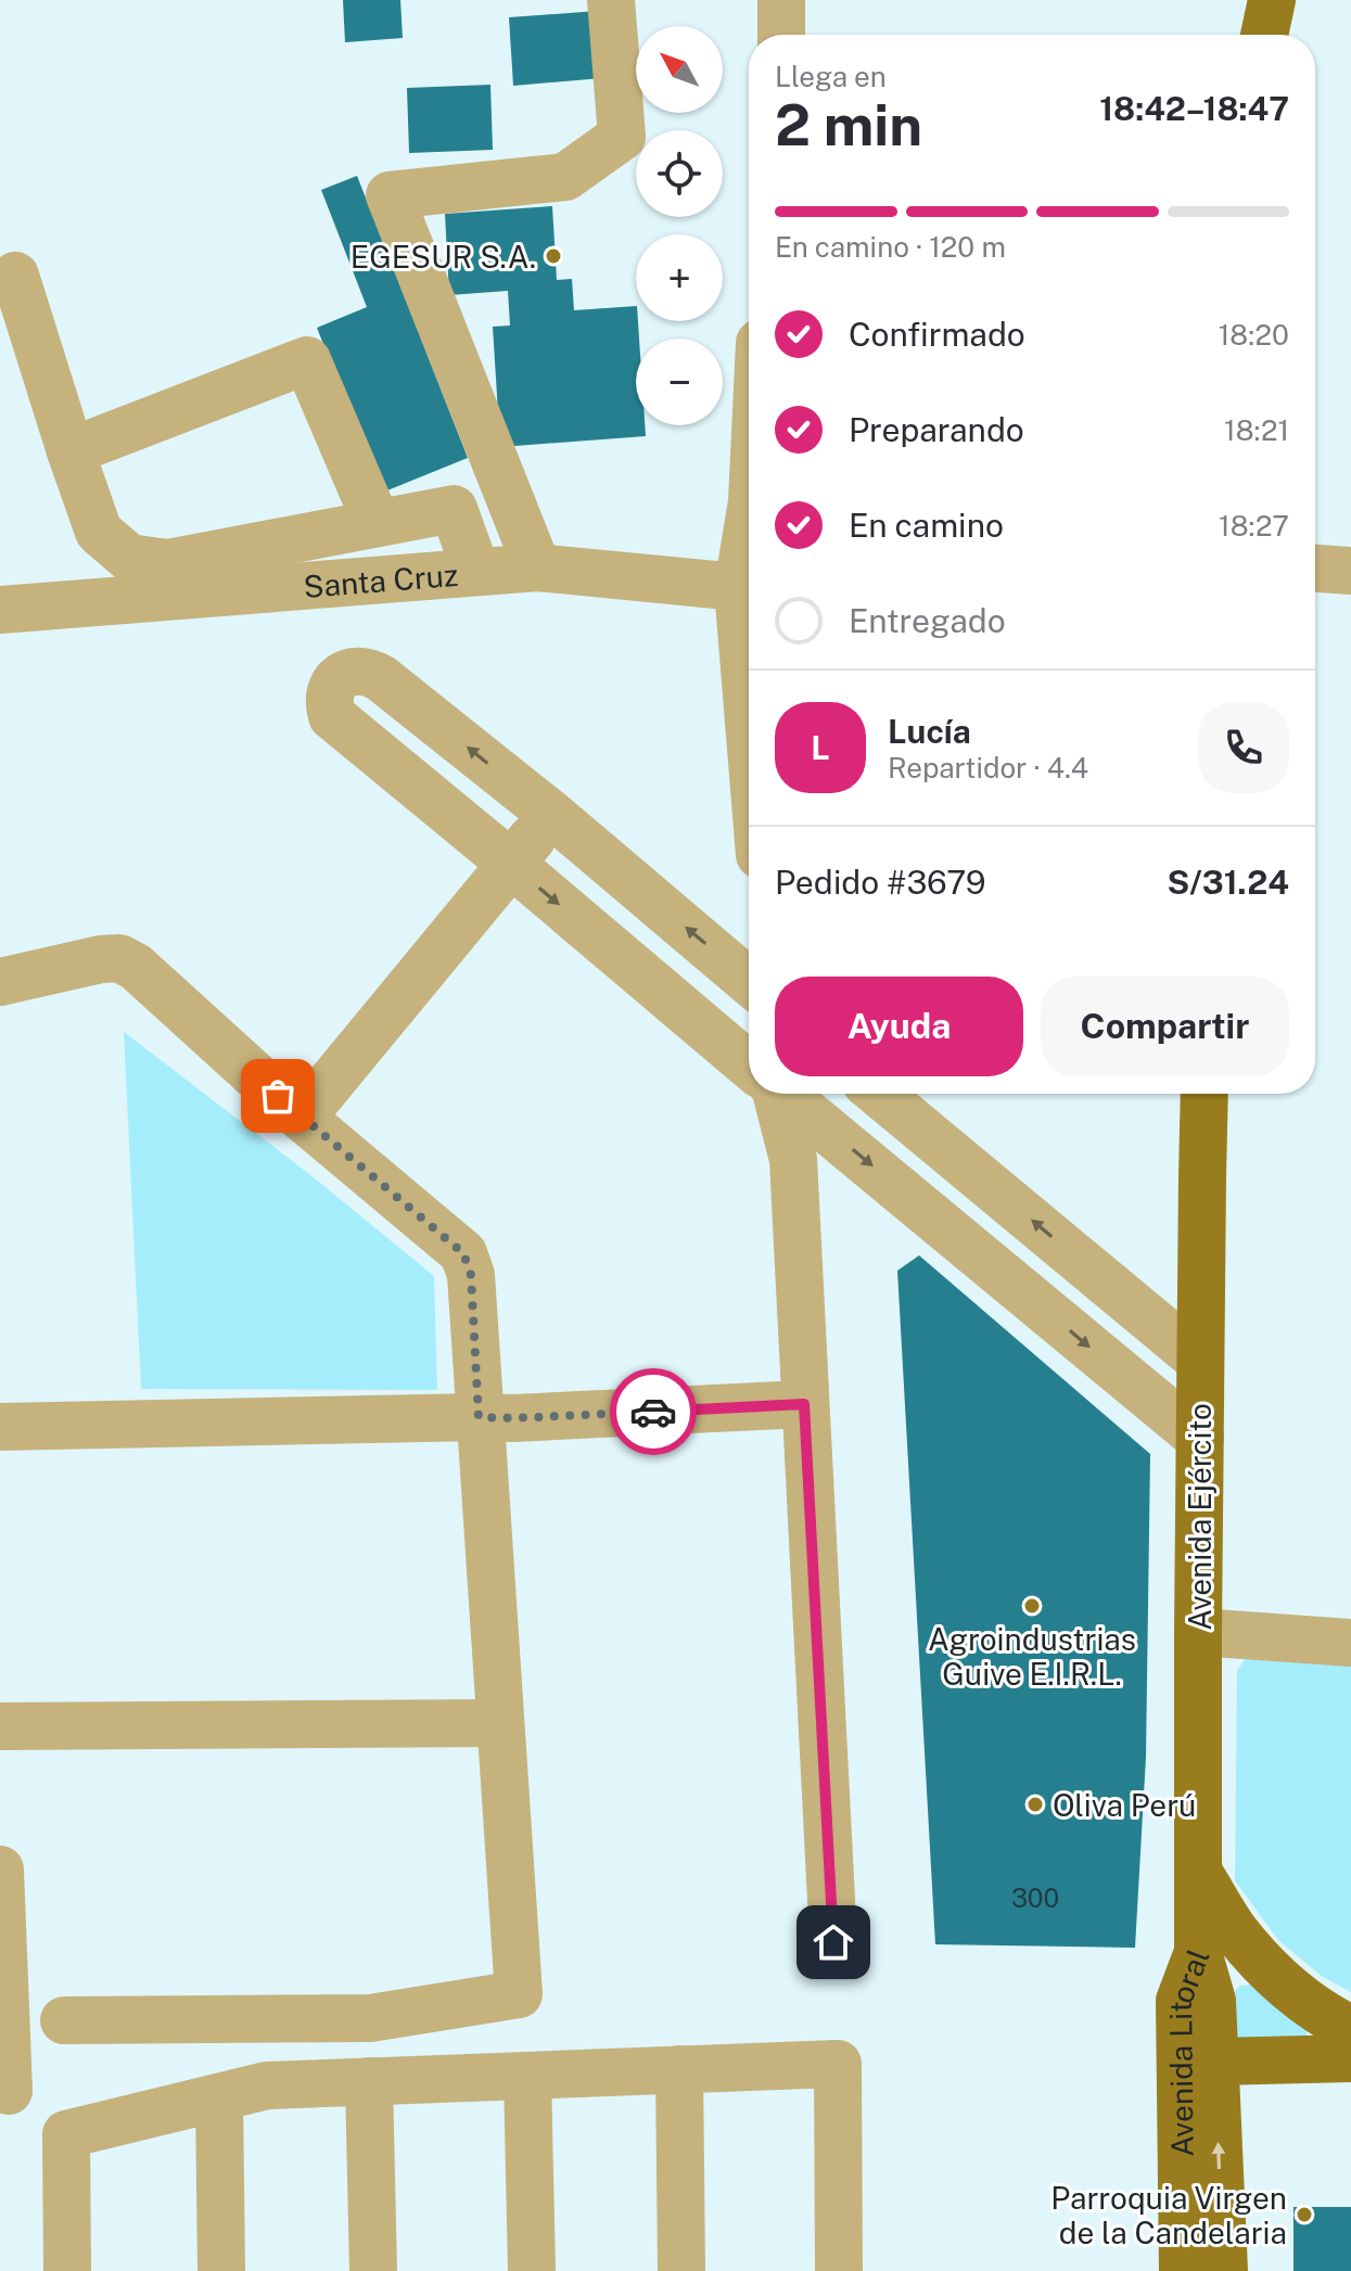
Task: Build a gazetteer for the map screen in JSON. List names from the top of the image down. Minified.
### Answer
{"streets":{"main road":["Avenida Ejército","Avenida Litoral"],"street":["Santa Cruz"]},"crossings":[["Avenida Ejército","Avenida Litoral"]],"places":["EGESUR S.A.","Agroindustrias Guive E.I.R.L.","Oliva Perú","Parroquia Virgen de la Candelaria"],"house_numbers":["300"],"north":"top left","page":{"map_buttons":["+","−"],"heading":["2 min","Llega en","18:42–18:47"],"panel":["Lucía","Repartidor · 4.4","Pedido #3679","S/31.24"],"bar":"En camino · 120 m","list":[["Confirmado","18:20"],["Preparando","18:21"],["En camino","18:27"],"Entregado"],"round":"L","buttons":["Ayuda","Compartir"]}}
